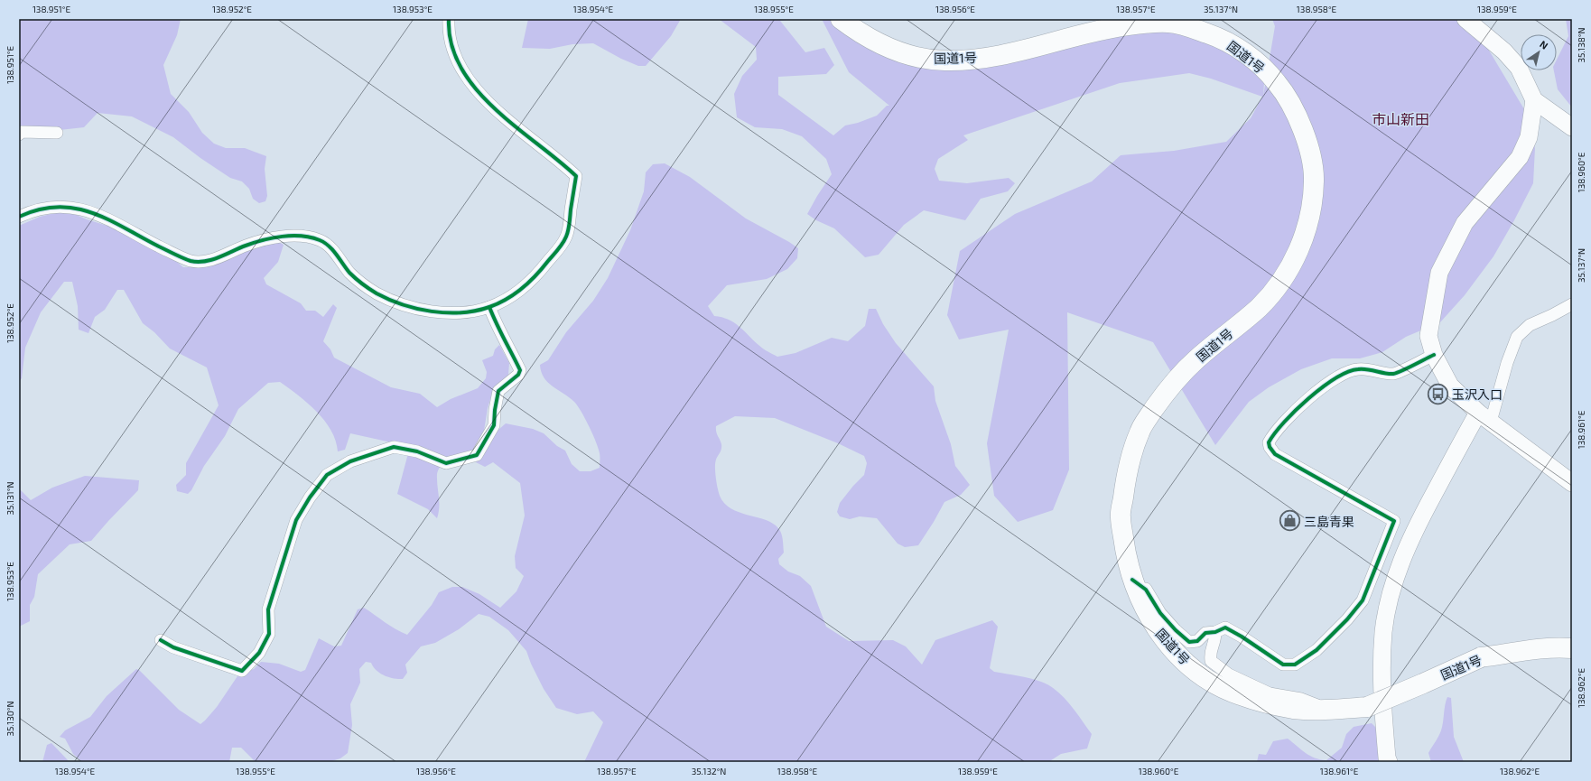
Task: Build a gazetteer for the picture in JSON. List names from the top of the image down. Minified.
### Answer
{"streets":{"highway":["国道1号"]},"districts":["市山新田"],"places":{"bus stop":["玉沢入口"],"shop":["三島青果"]},"north":"top right","coordinates":["138.951°E","138.952°E","138.953°E","138.954°E","138.955°E","138.956°E","138.957°E","35.137°N","138.958°E","138.959°E","35.138°N","138.960°E","138.961°E","35.131°N","138.962°E","35.130°N","35.132°N"]}
